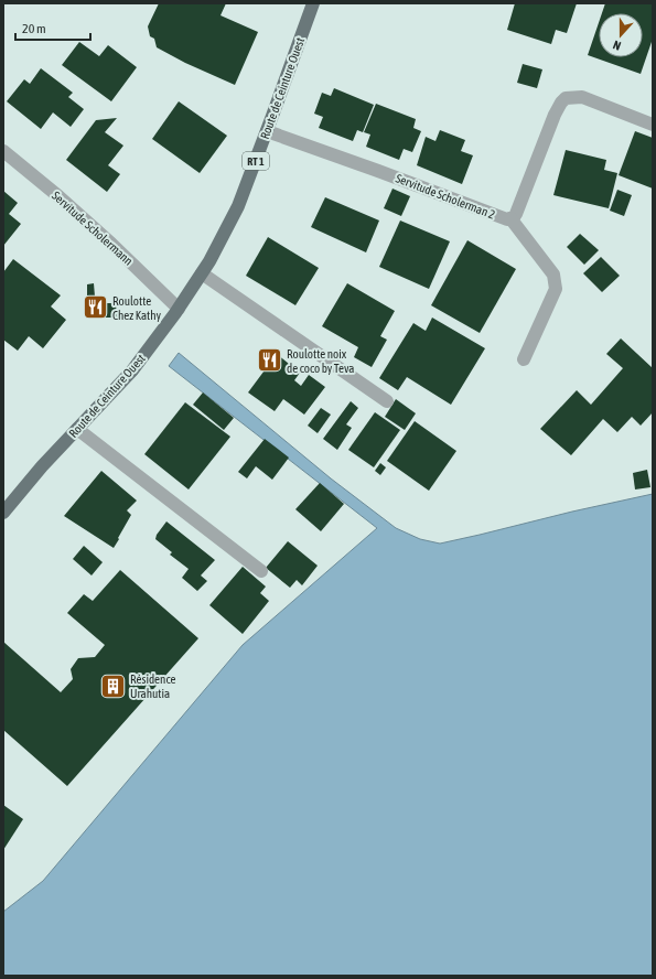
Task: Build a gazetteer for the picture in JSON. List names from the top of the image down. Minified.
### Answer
{"streets":{"main road":["Route de Ceinture Ouest","RT 1"],"street":["Servitude Scholerman 2","Servitude Scholermann"]},"crossings":[["Route de Ceinture Ouest","Servitude Scholerman 2"],["Route de Ceinture Ouest","Servitude Scholermann"]],"places":{"restaurant":["Roulotte Chez Kathy","Roulotte noix de coco by Teva"],"building":["Résidence Urahutia"]},"scale_bar":"20 m","north":"bottom"}
